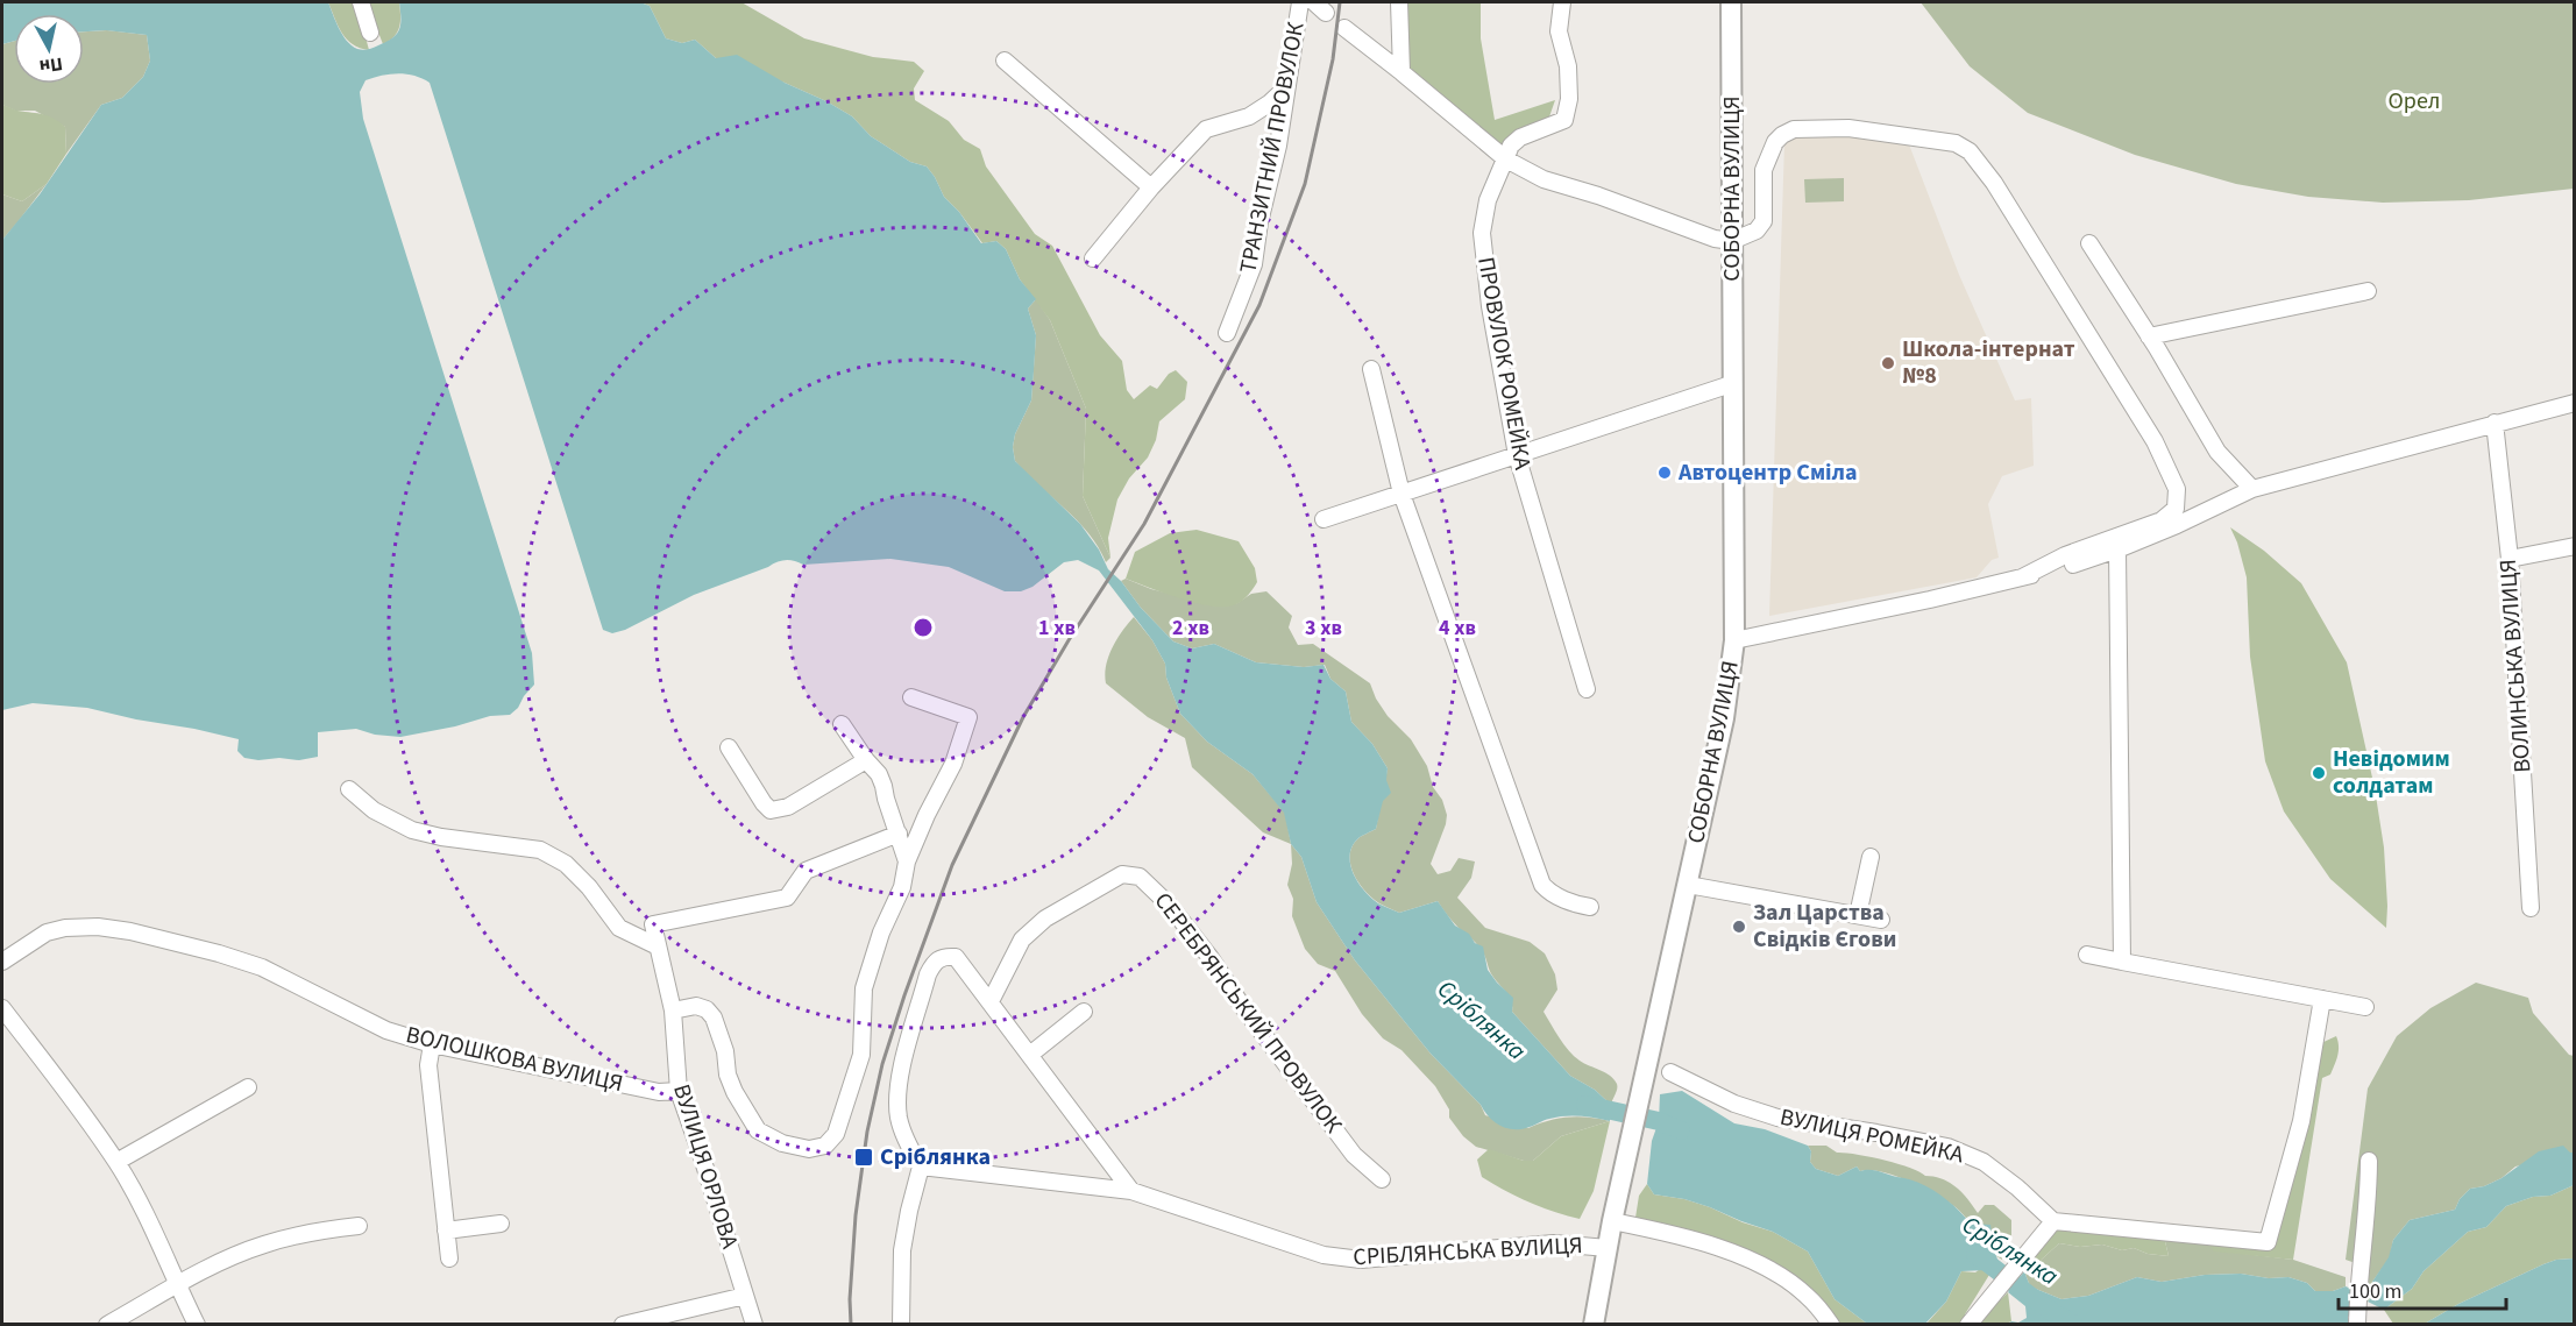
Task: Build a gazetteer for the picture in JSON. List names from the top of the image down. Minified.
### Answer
{"streets":{"main road":["СОБОРНА ВУЛИЦЯ"],"street":["ТРАНЗИТНИЙ ПРОВУЛОК","ПРОВУЛОК РОМЕЙКА","ВОЛИНСЬКА ВУЛИЦЯ","СЕРЕБРЯНСЬКИЙ ПРОВУЛОК","ВОЛОШКОВА ВУЛИЦЯ","ВУЛИЦЯ РОМЕЙКА","ВУЛИЦЯ ОРЛОВА","СРІБЛЯНСЬКА ВУЛИЦЯ"]},"crossings":[["СОБОРНА ВУЛИЦЯ","СРІБЛЯНСЬКА ВУЛИЦЯ"],["ВОЛОШКОВА ВУЛИЦЯ","ВУЛИЦЯ ОРЛОВА"]],"water":["Сріблянка"],"parks":["Орел"],"places":{"other":["Школа-інтернат №8","Автоцентр Сміла","Невідомим солдатам","Зал Царства Свідків Єгови"],"transit":["Сріблянка"]},"scale_bar":"100 m","north":"bottom","rings":["1 хв","2 хв","3 хв","4 хв"]}
